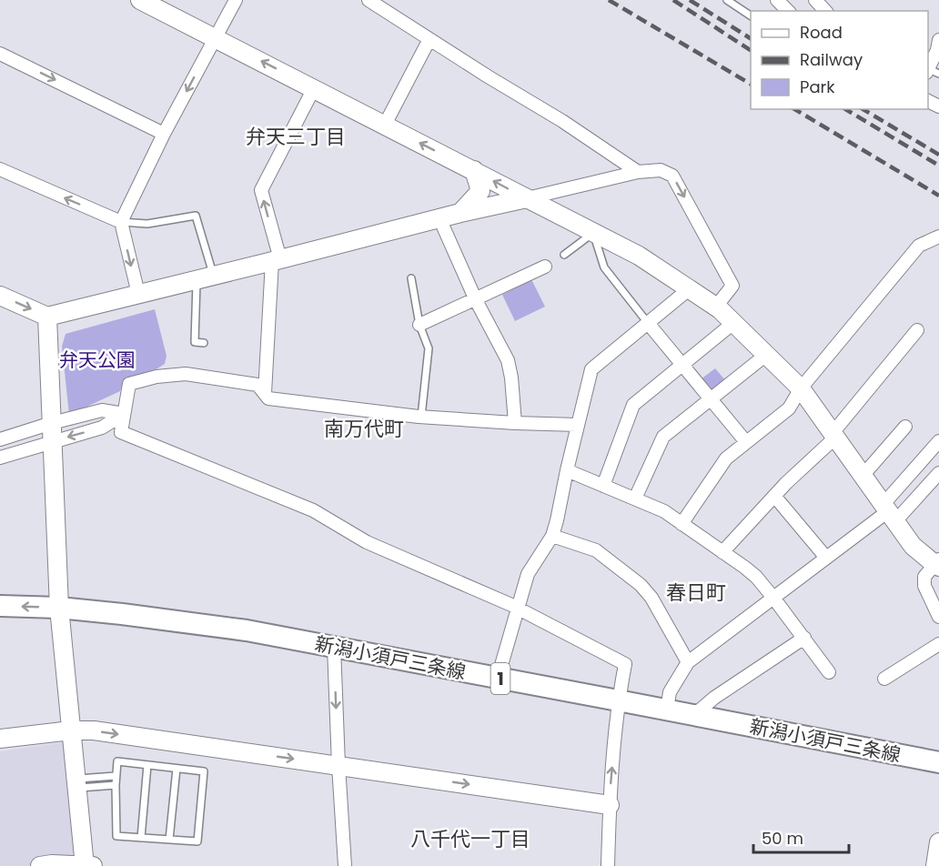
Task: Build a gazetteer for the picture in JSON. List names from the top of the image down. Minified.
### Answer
{"streets":{"main road":["新潟小須戸三条線","1"]},"districts":["弁天三丁目","南万代町","春日町","八千代一丁目"],"parks":["弁天公園"],"legend":["Road","Railway","Park"],"scale_bar":"50 m"}
